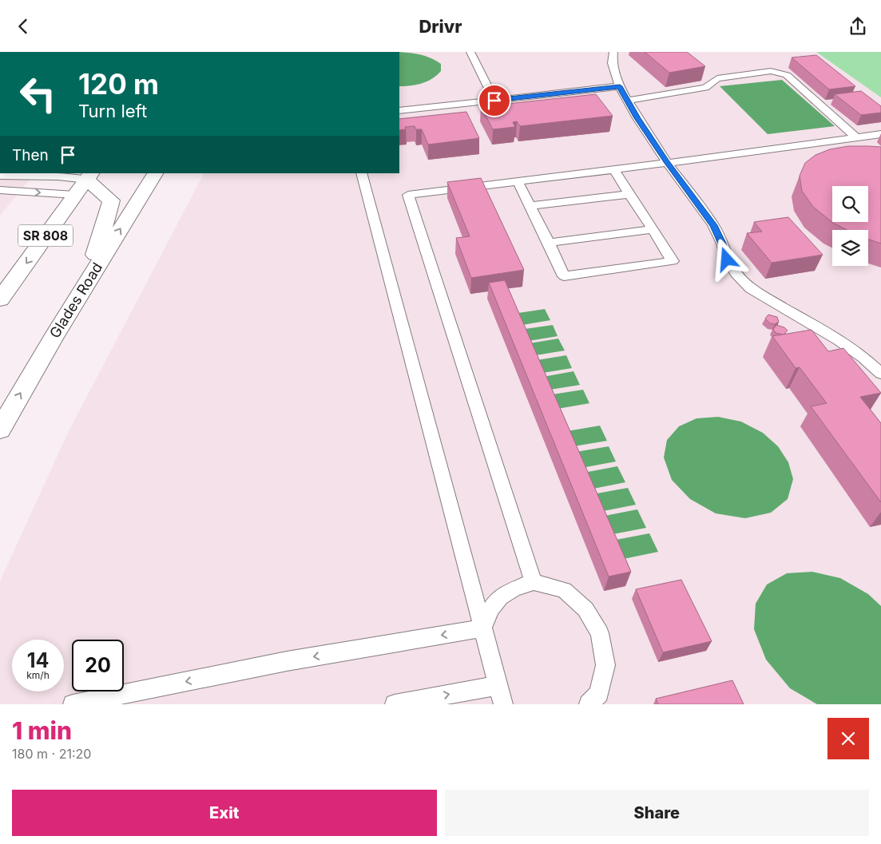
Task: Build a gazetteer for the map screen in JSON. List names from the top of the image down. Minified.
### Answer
{"streets":{"main road":["SR 808","Glades Road"]},"page":{"header":"Drivr","turn":["120 m","Turn left"],"then":"Then","speed":"14 km/h","limit":"20","heading":["1 min","180 m · 21:20"],"buttons":["Exit","Share"]}}
